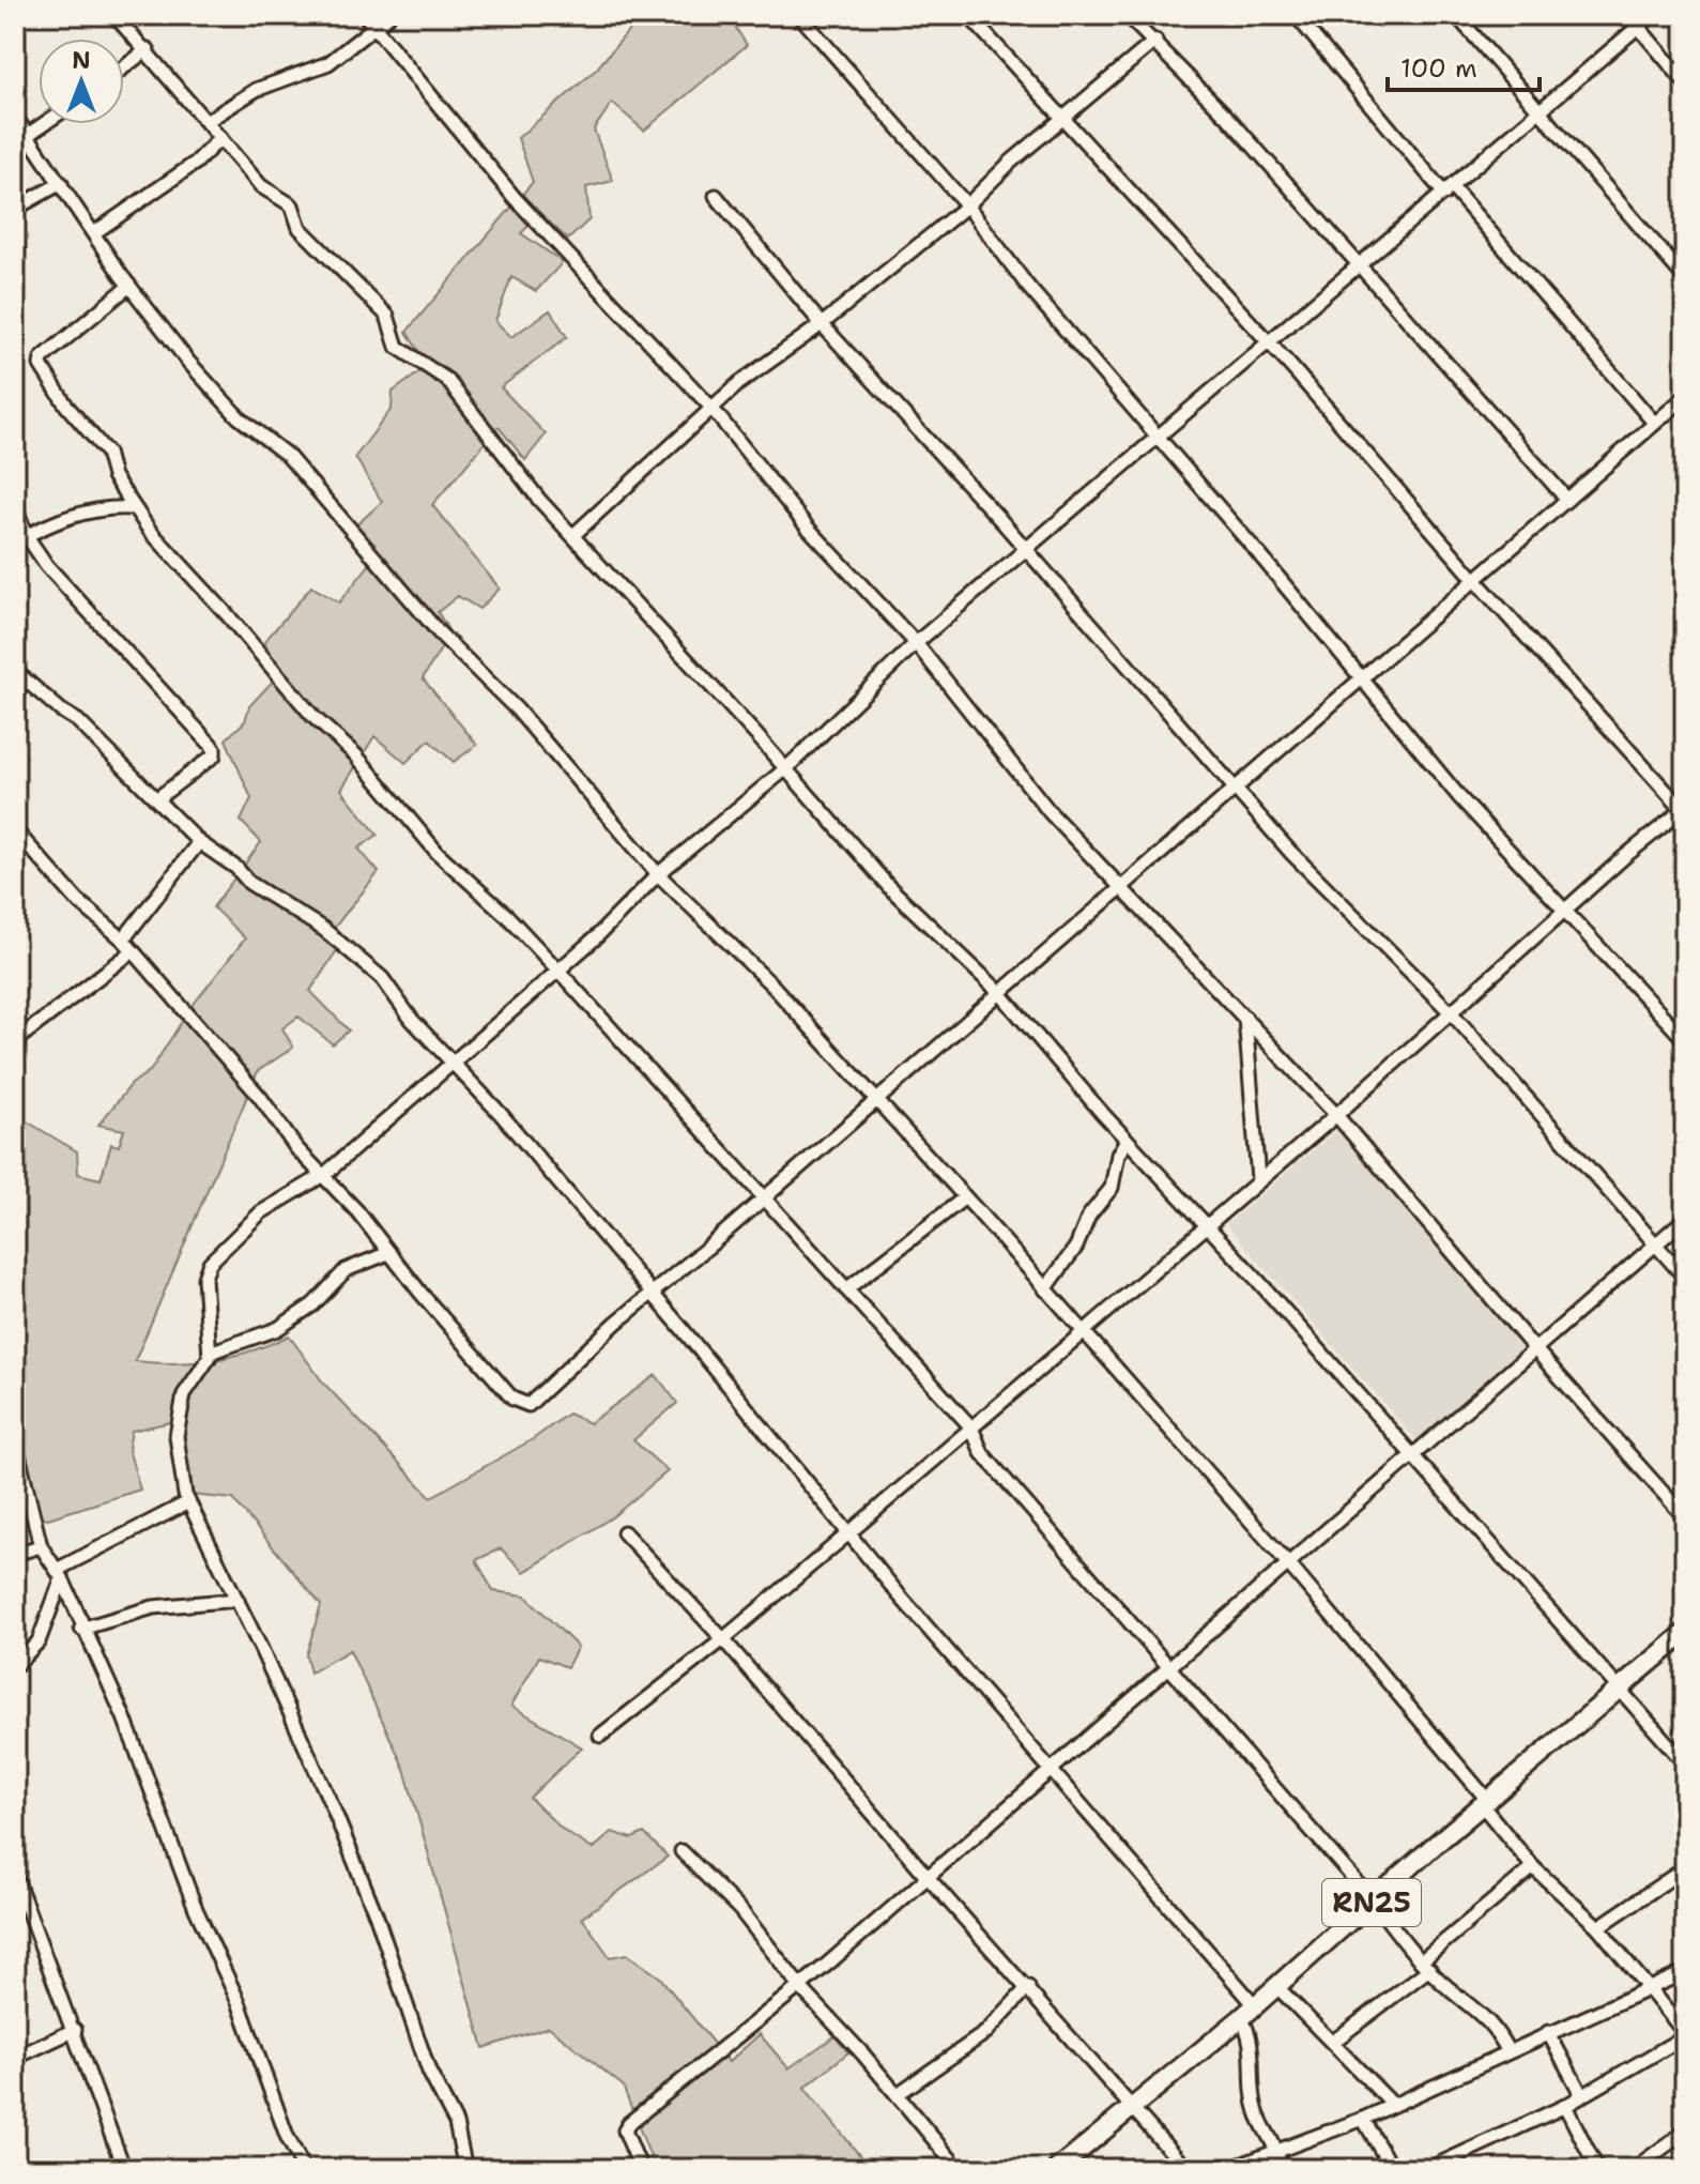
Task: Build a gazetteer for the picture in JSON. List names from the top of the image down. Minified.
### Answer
{"streets":{"main road":["RN25"]},"scale_bar":"100 m","north":"top"}
